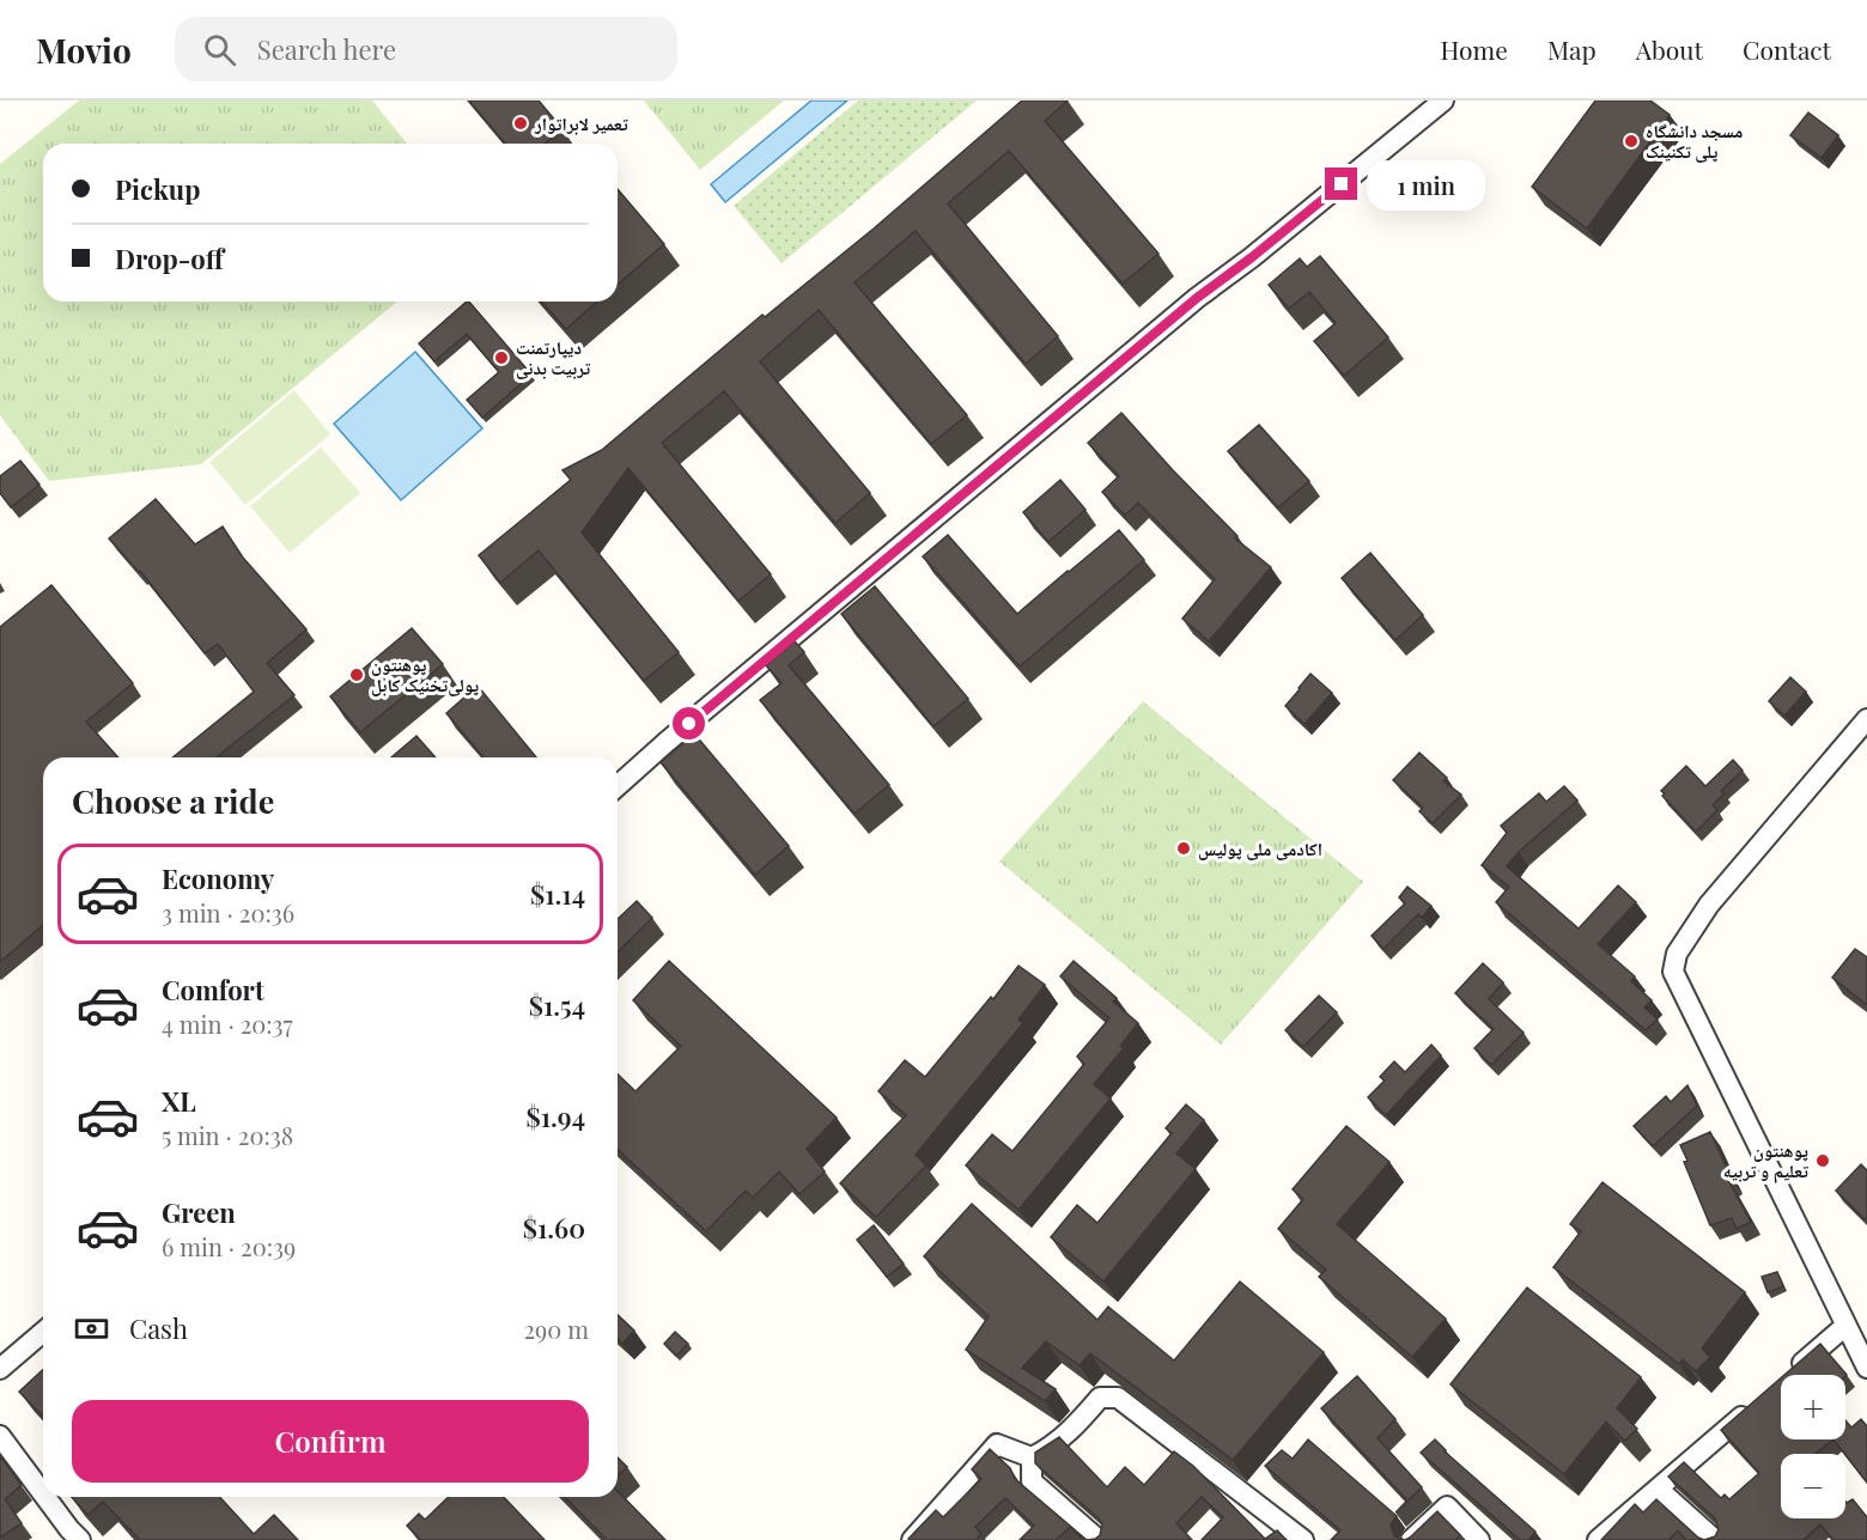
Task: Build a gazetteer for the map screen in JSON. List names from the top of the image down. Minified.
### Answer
{"places":["تعمیر لابراتوار","مسجد دانشگاه پلی تکنینک","دیپارتمنت تربیت بدنی","پوهنتون پولی‌تخنیک کابل","اکادمی ملی پولیس","پوهنتون تعلیم و تربیه"],"page":{"header":"Movio","search":"Search here","nav":["Home","Map","About","Contact"],"banner":["Pickup","Drop-off"],"bubble":"1 min","heading":"Choose a ride","list":[{"name":"Economy","note":"3 min · 20:36","value":"$1.14"},{"name":"Comfort","note":"4 min · 20:37","value":"$1.54"},{"name":"XL","note":"5 min · 20:38","value":"$1.94"},{"name":"Green","note":"6 min · 20:39","value":"$1.60"}],"pay":["Cash","290 m"],"map_buttons":["+","−"],"buttons":"Confirm"}}
